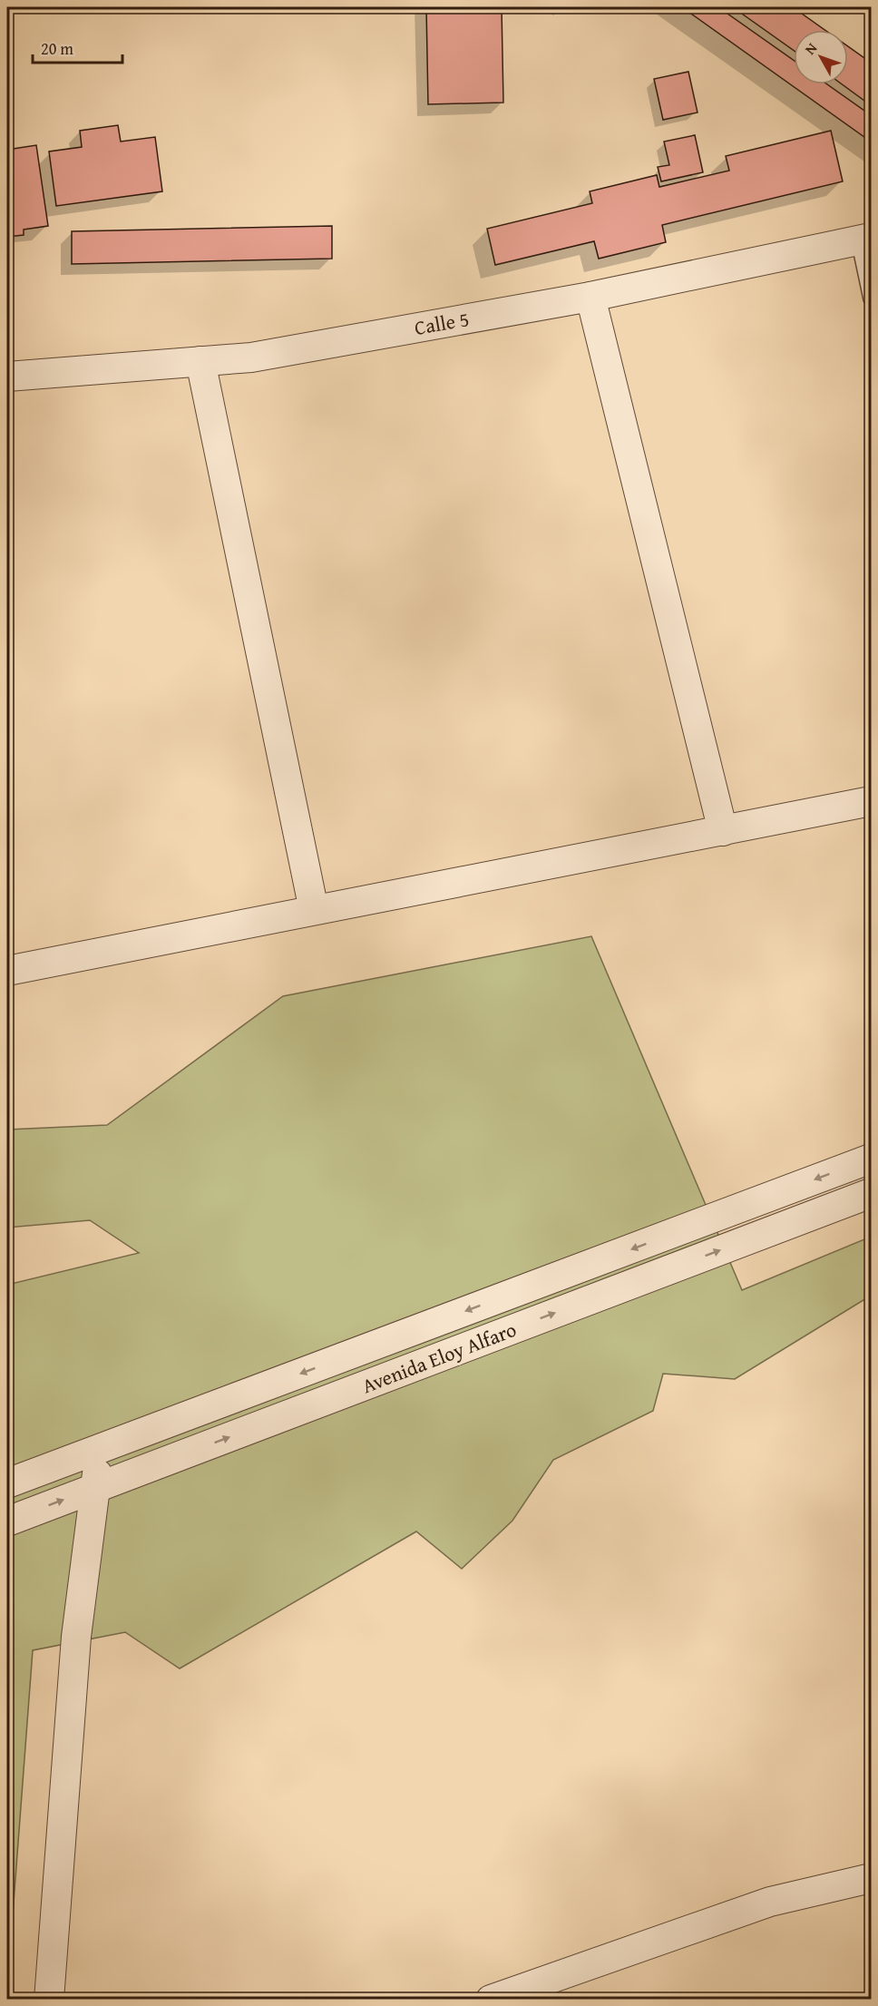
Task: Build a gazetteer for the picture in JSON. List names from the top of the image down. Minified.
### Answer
{"streets":{"street":["Calle 5","Avenida Eloy Alfaro"]},"scale_bar":"20 m","north":"top left"}
